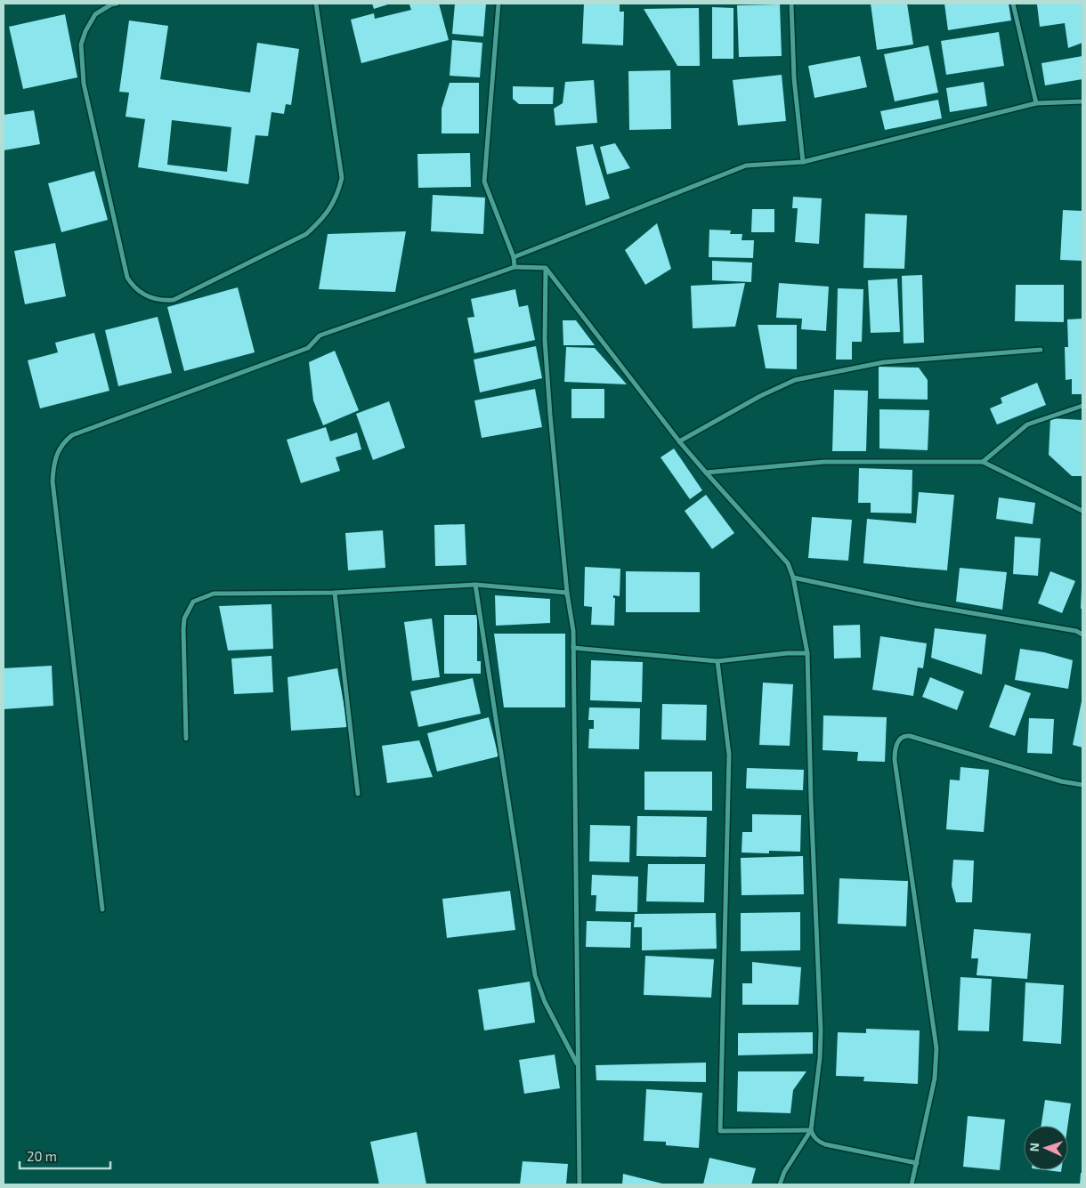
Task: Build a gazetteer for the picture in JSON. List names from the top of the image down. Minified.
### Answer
{"scale_bar":"20 m","north":"left"}
